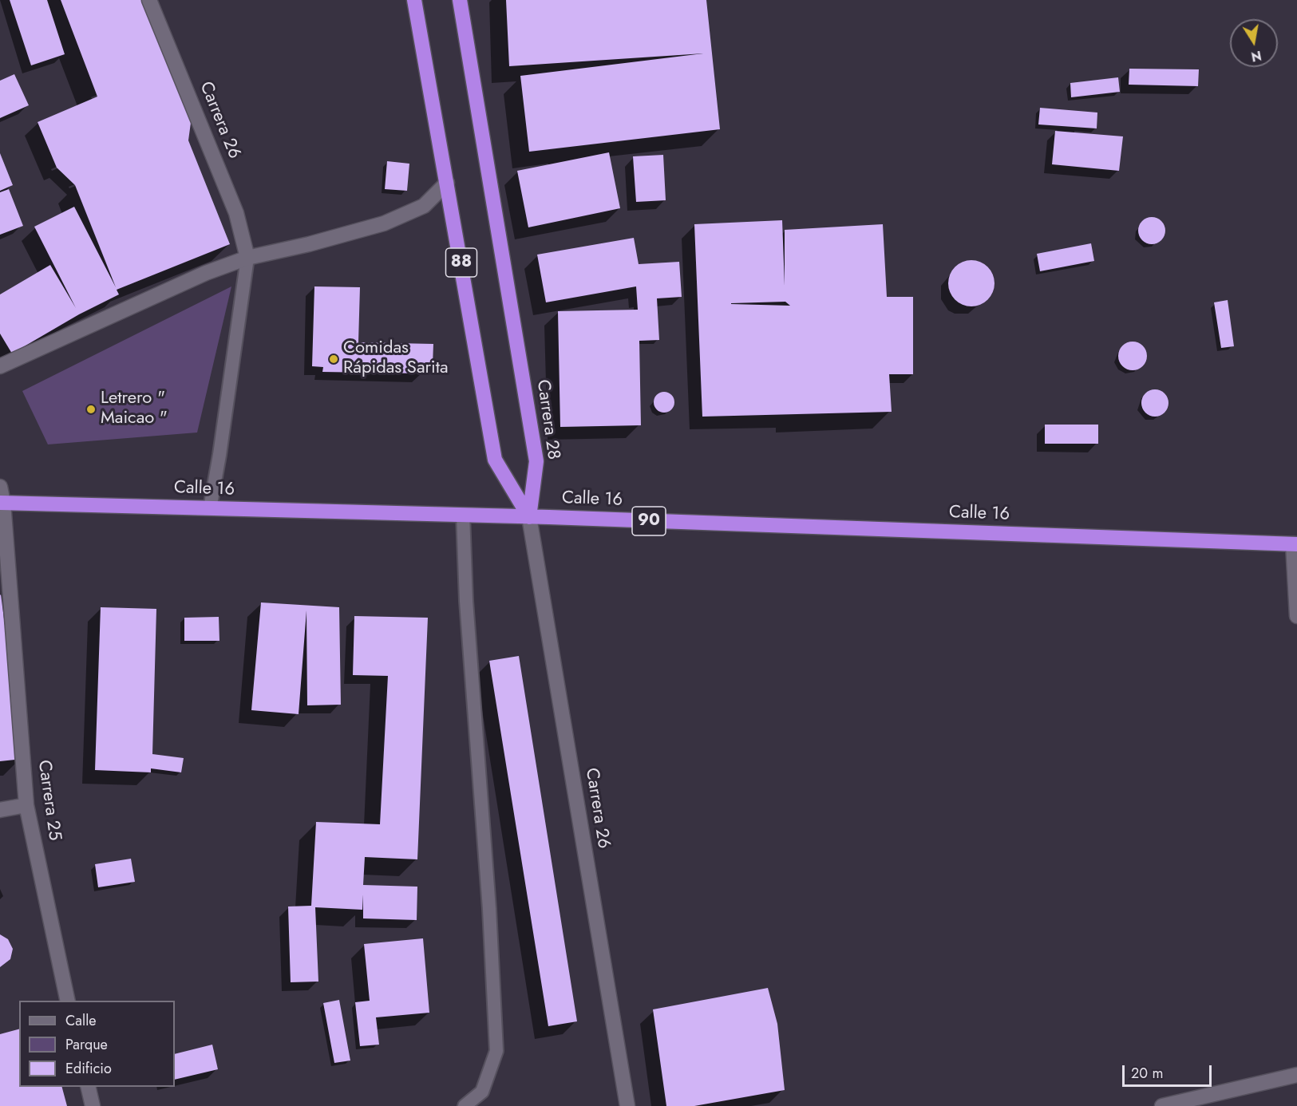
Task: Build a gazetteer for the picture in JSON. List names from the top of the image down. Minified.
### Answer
{"streets":{"highway":["88","Carrera 28","Calle 16","90"],"street":["Carrera 26","Carrera 25"]},"crossings":[["Carrera 26","88"],["Carrera 26","Carrera 28"],["Carrera 26","Calle 16"],["88","Carrera 28"],["88","Calle 16"],["Carrera 28","Calle 16"],["Calle 16","Carrera 25"]],"places":["Comidas Rápidas Sarita","Letrero \" Maicao \""],"legend":["Calle","Parque","Edificio"],"scale_bar":"20 m","north":"bottom"}
